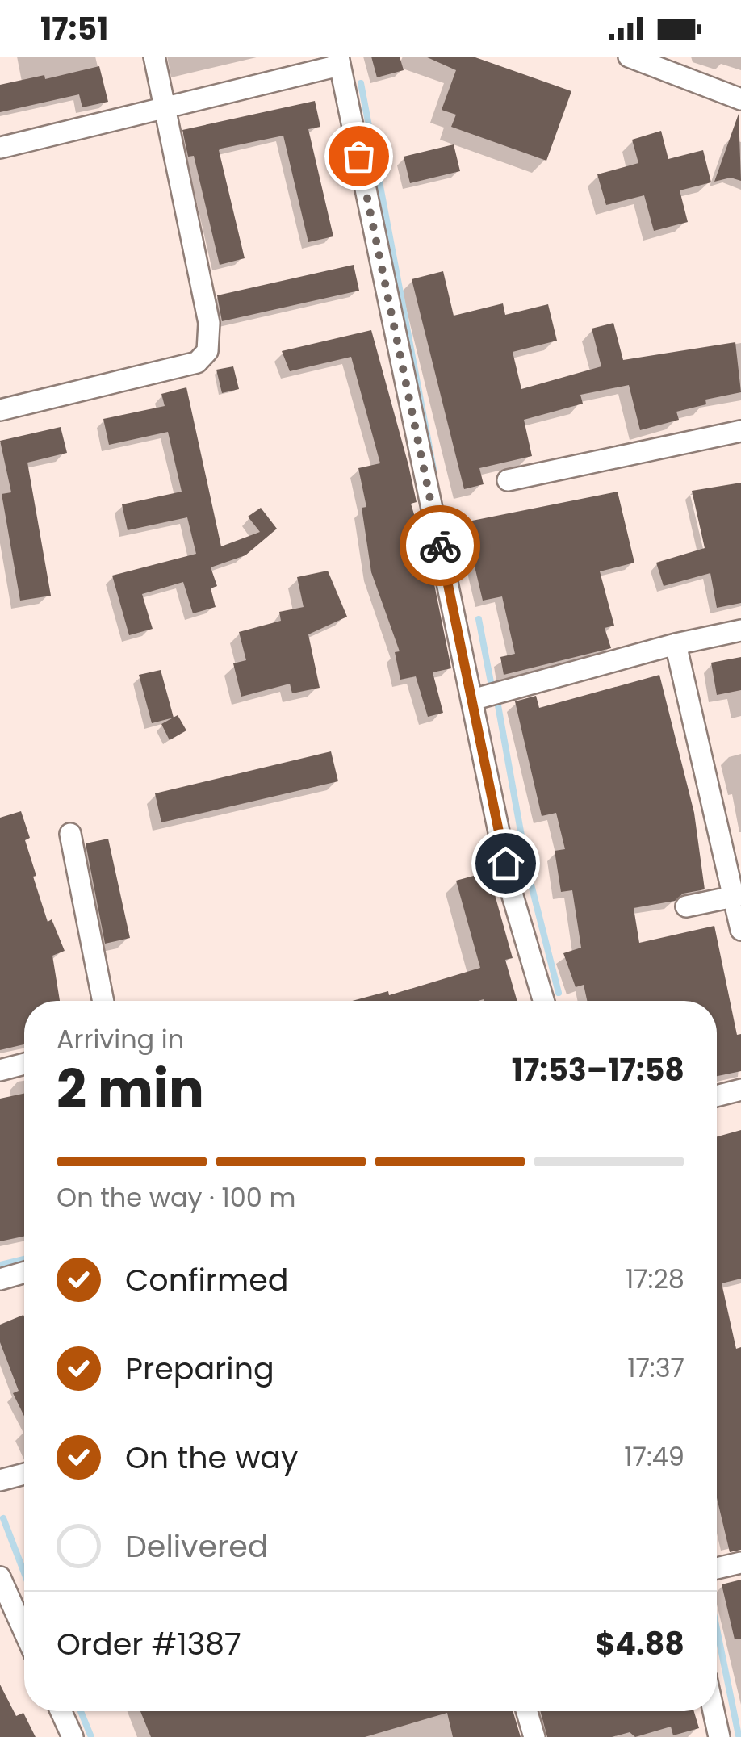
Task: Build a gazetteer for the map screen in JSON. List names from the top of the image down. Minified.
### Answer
{"page":{"status":"17:51","heading":["2 min","Arriving in","17:53–17:58"],"panel":["Order #1387","$4.88"],"bar":"On the way · 100 m","list":[["Confirmed","17:28"],["Preparing","17:37"],["On the way","17:49"],"Delivered"]}}
